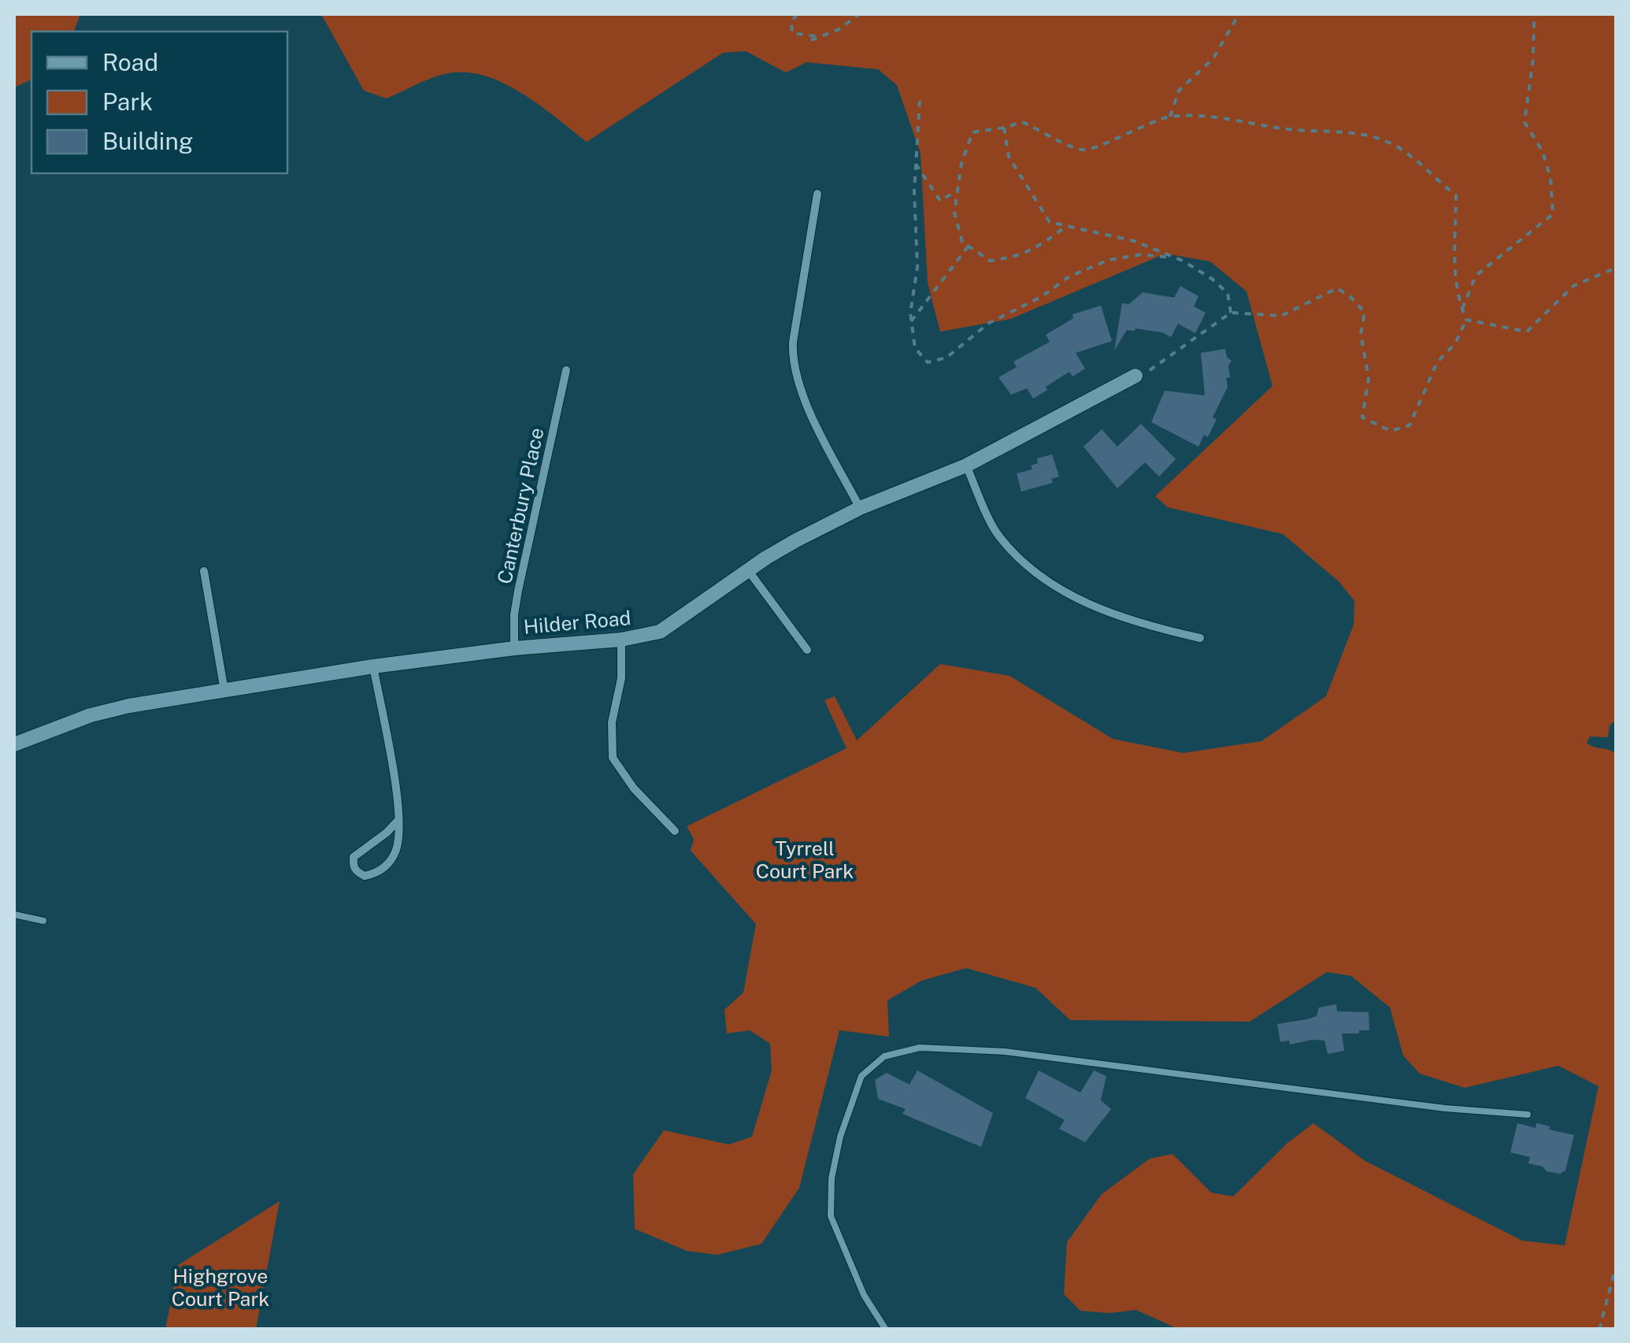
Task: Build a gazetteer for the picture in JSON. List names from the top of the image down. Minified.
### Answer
{"streets":{"street":["Canterbury Place","Hilder Road"]},"crossings":[["Canterbury Place","Hilder Road"]],"parks":["Tyrrell Court Park","Highgrove Court Park"],"legend":["Road","Park","Building"]}
